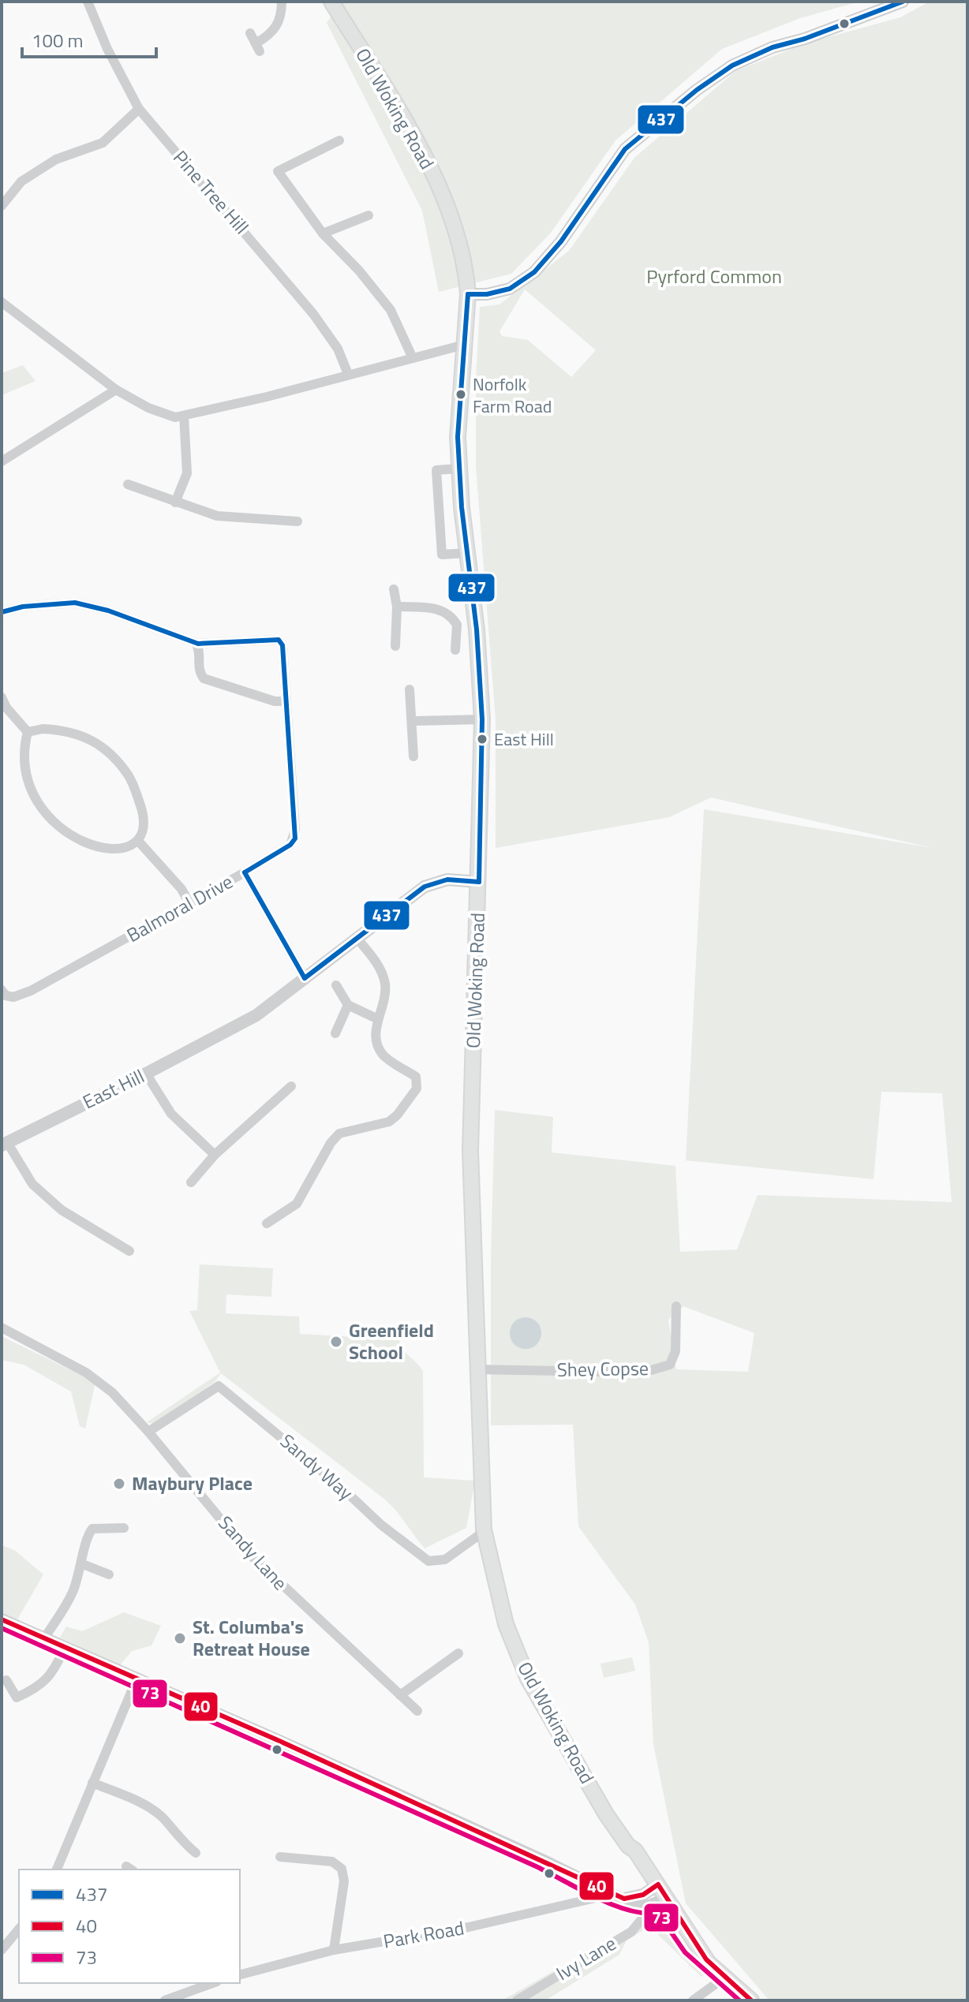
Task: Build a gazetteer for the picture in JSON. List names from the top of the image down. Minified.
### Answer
{"streets":{"main road":["Old Woking Road"],"street":["Pine Tree Hill","Balmoral Drive","East Hill","Shey Copse","Sandy Way","Sandy Lane","Park Road","Ivy Lane"]},"crossings":[["Old Woking Road","East Hill"],["Old Woking Road","Shey Copse"],["Old Woking Road","Sandy Way"],["Sandy Way","Sandy Lane"]],"parks":["Pyrford Common"],"places":["Norfolk Farm Road","East Hill","Greenfield School","Maybury Place","St. Columba's Retreat House"],"lines":["transit line 437","transit line 40","transit line 73"],"legend":["437","40","73"],"scale_bar":"100 m"}
